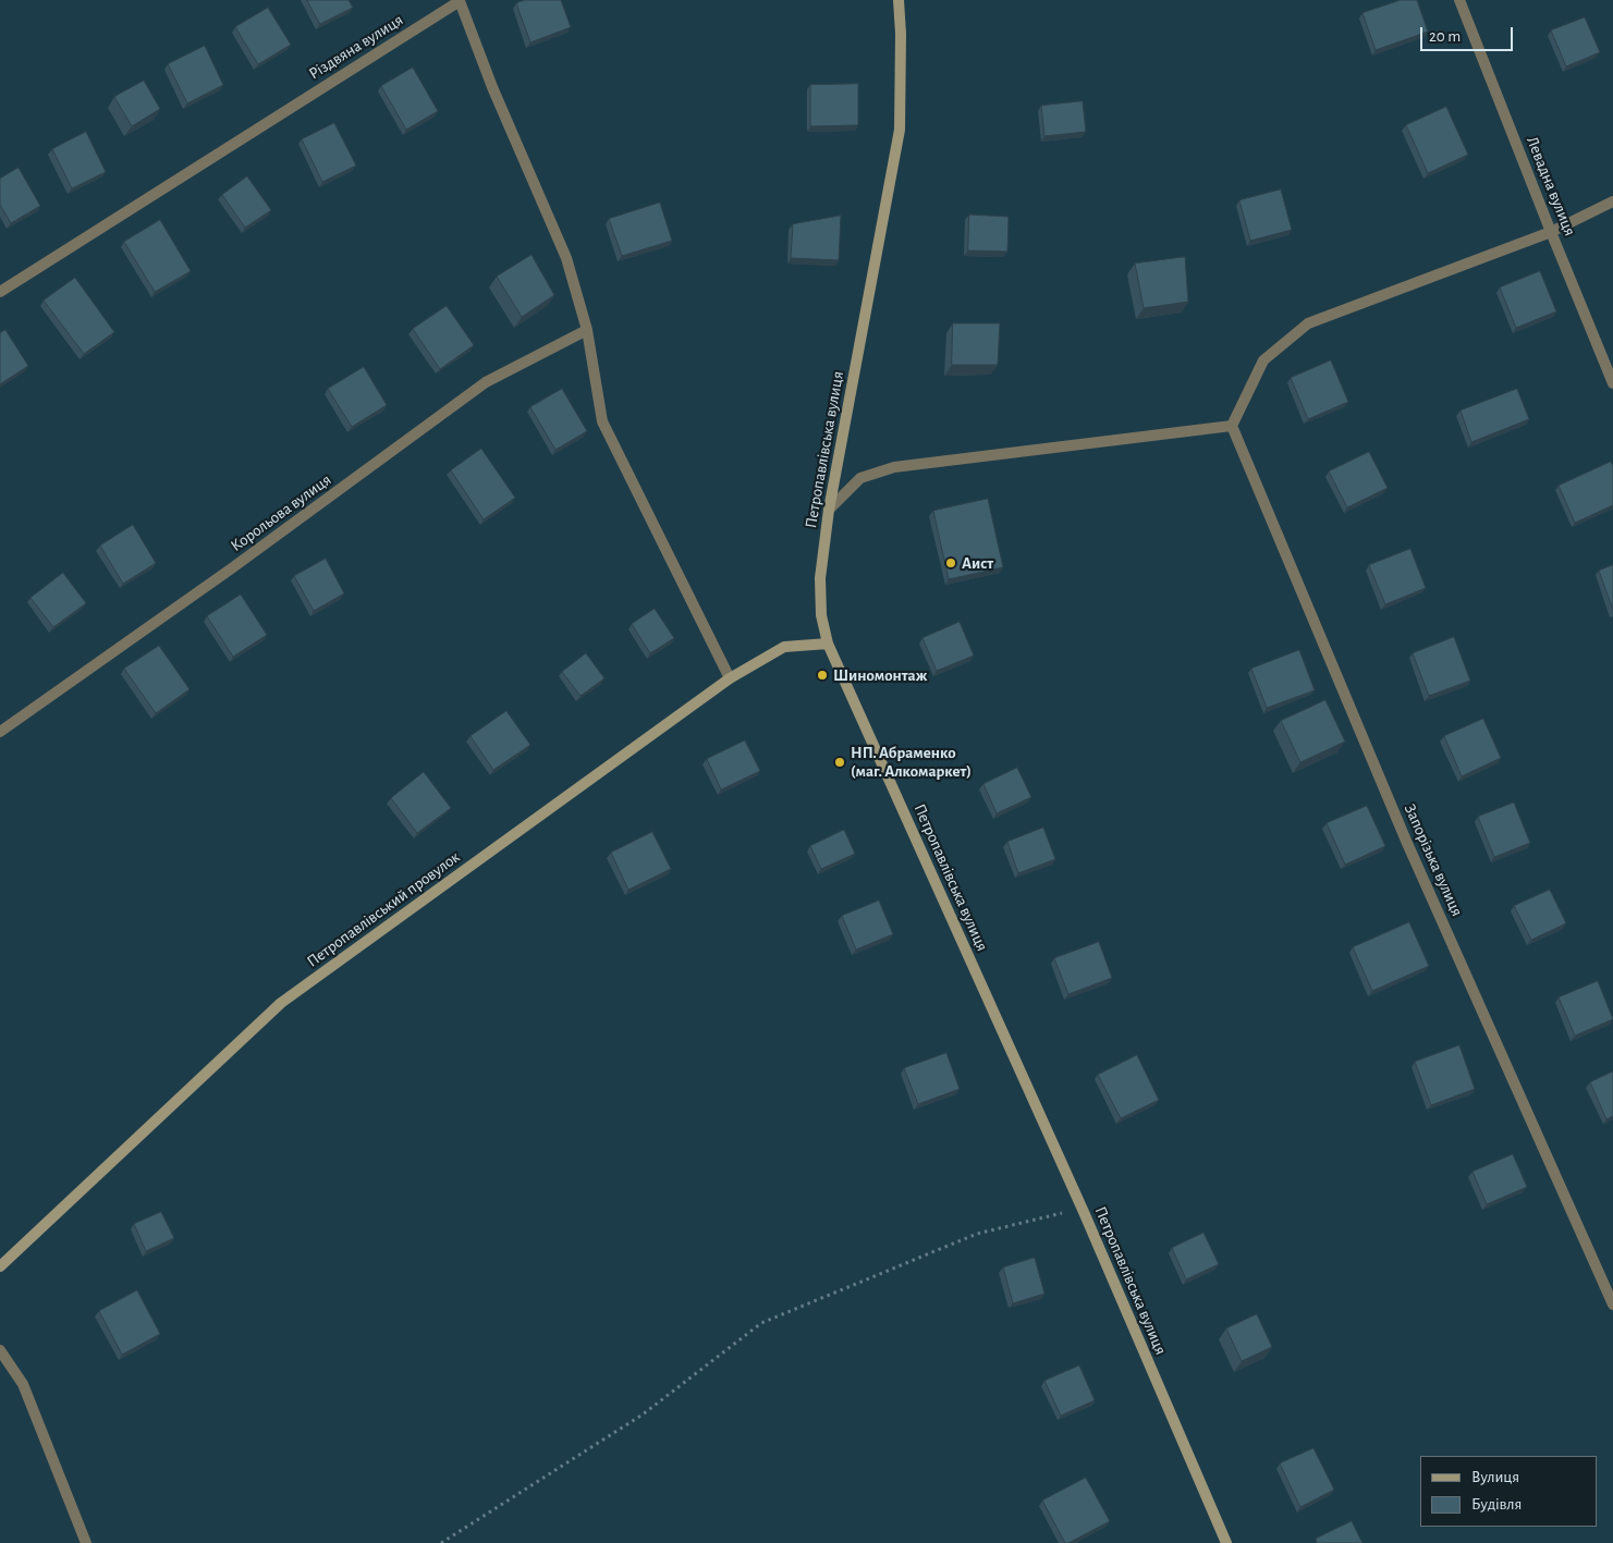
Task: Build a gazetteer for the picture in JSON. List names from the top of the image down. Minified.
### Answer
{"streets":{"street":["Різдвяна вулиця","Левадна вулиця","Петропавлівська вулиця","Корольова вулиця","Запорізька вулиця","Петропавлівський провулок"]},"crossings":[["Різдвяна вулиця","Корольова вулиця"],["Петропавлівська вулиця","Петропавлівський провулок"]],"places":["Аист","Шиномонтаж","НП. Абраменко (маг. Алкомаркет)"],"legend":["Вулиця","Будівля"],"scale_bar":"20 m"}
